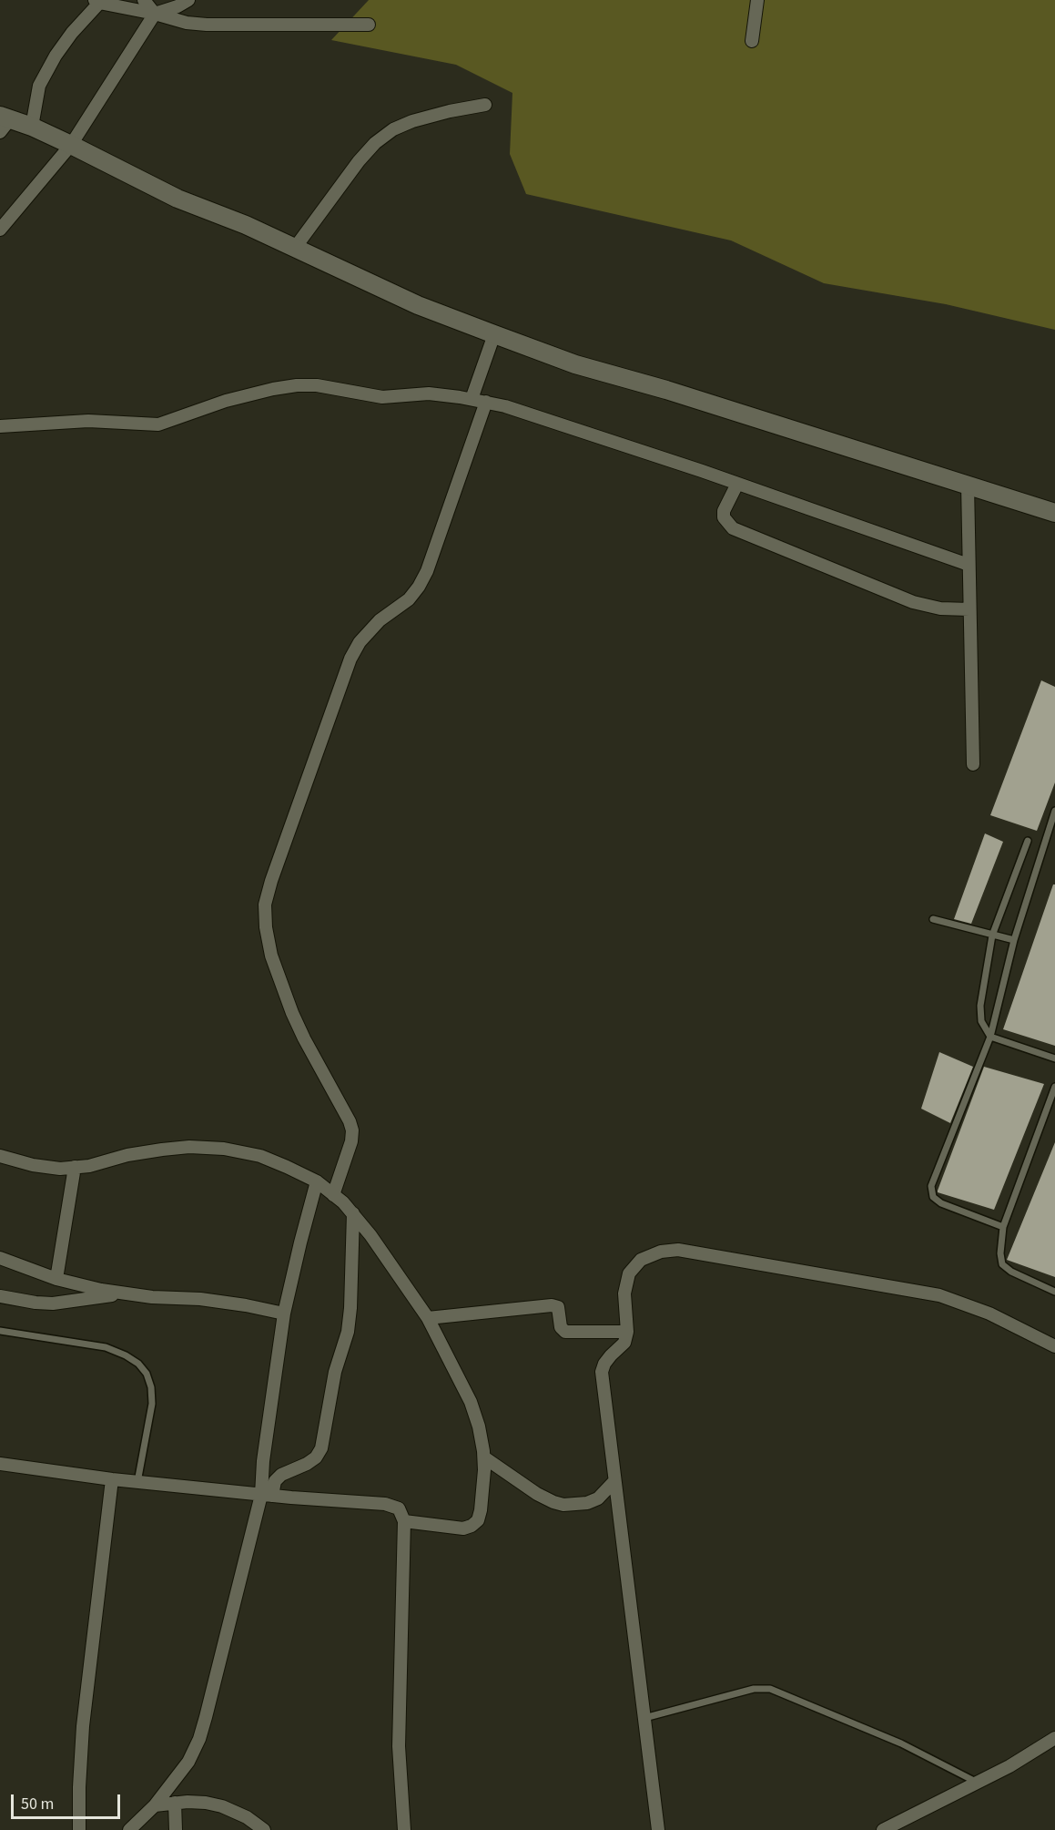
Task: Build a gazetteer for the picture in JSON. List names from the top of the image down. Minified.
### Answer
{"scale_bar":"50 m"}
